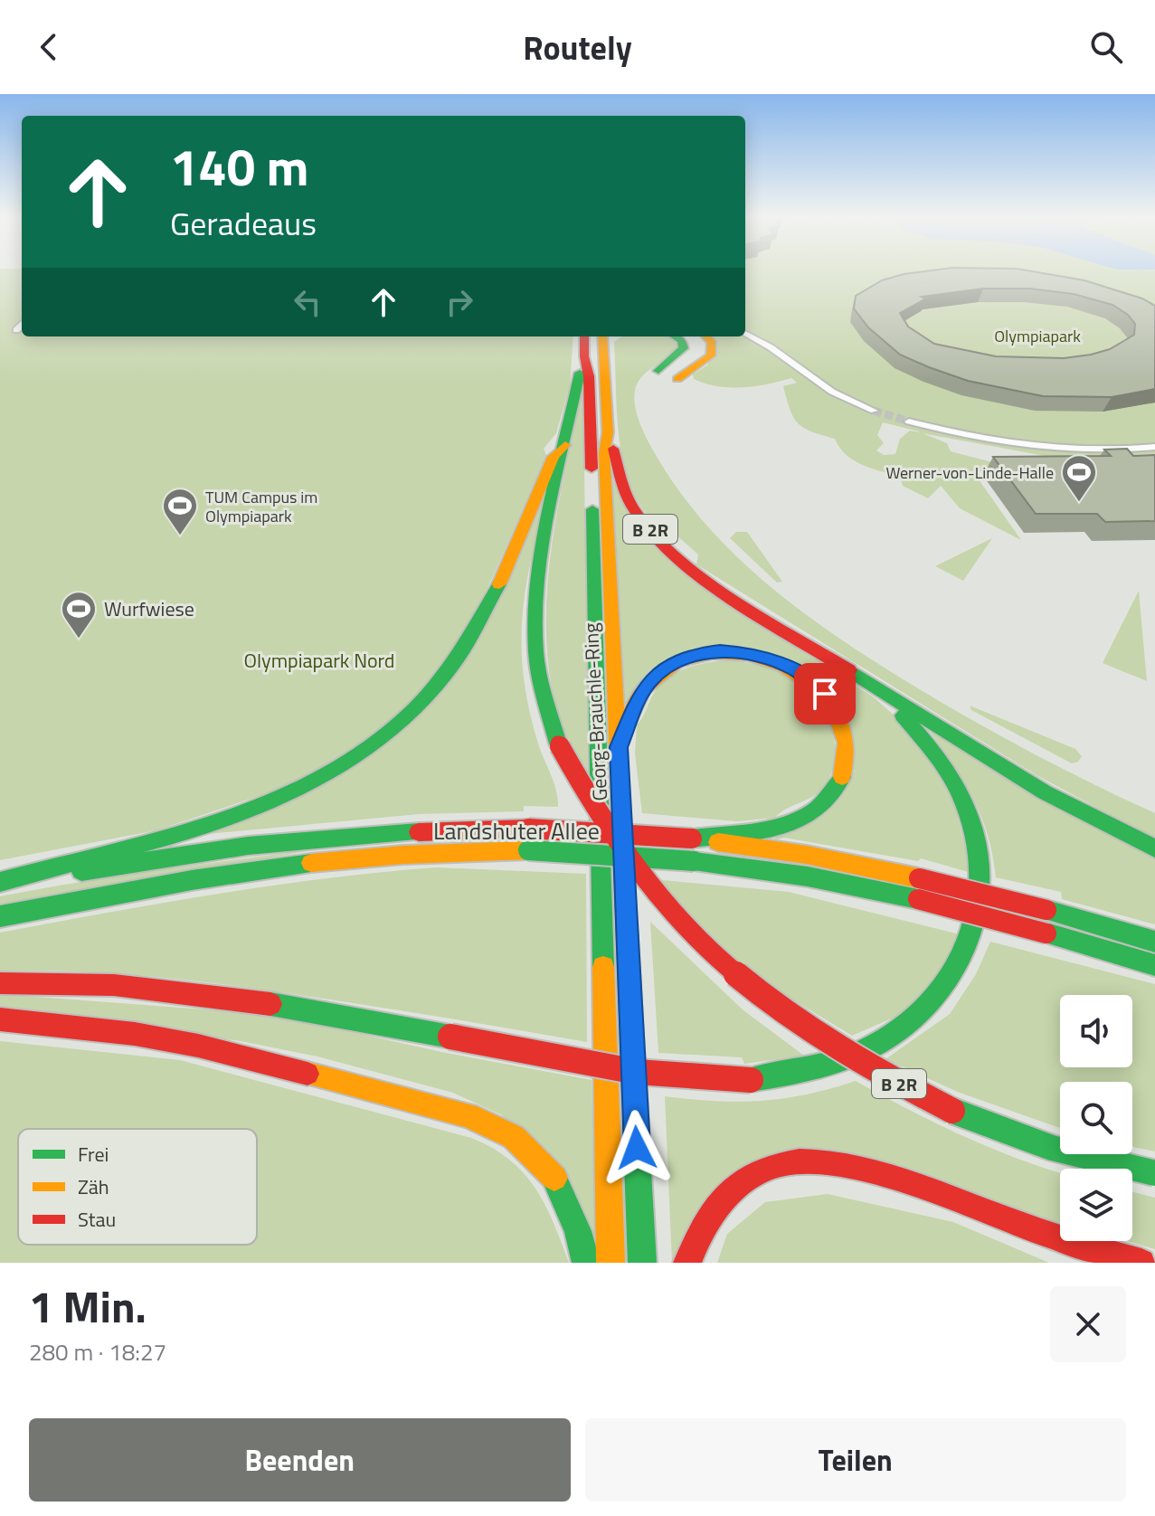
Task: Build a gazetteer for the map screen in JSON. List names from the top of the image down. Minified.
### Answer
{"streets":{"highway":["B 2R","Georg-Brauchle-Ring","Landshuter Allee"]},"crossings":[["B 2R","Georg-Brauchle-Ring"]],"parks":["Olympiapark","Olympiapark Nord"],"places":{"sports":["Werner-von-Linde-Halle","TUM Campus im Olympiapark","Wurfwiese"]},"legend":["Frei","Zäh","Stau"],"page":{"header":"Routely","turn":["140 m","Geradeaus"],"heading":["1 Min.","280 m · 18:27"],"buttons":["Beenden","Teilen"]}}
